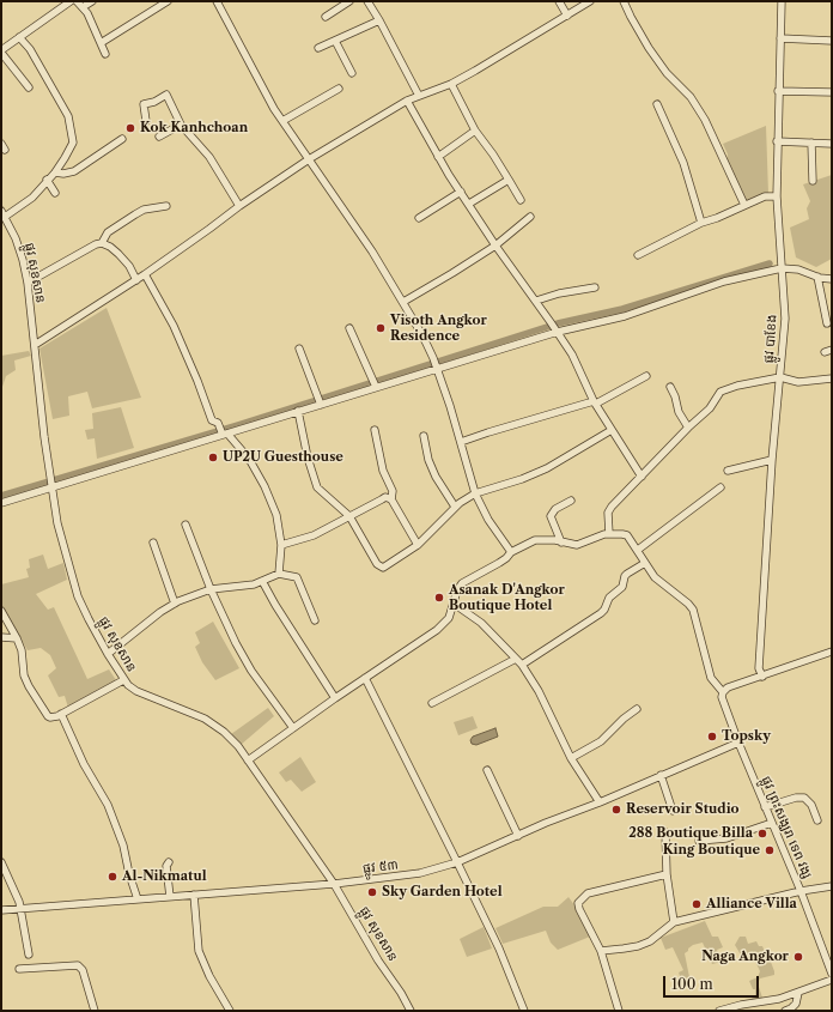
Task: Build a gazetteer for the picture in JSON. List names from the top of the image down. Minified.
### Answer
{"streets":{"street":["ផ្លូវ សុខសាន","ផ្លូវ បាខែង","ផ្លូវ ព្រះសង្ឃរា ទេព វង្ស","ផ្លូវ ៥៣"]},"crossings":[["ផ្លូវ សុខសាន","ផ្លូវ ៥៣"],["ផ្លូវ ព្រះសង្ឃរា ទេព វង្ស","ផ្លូវ ៥៣"]],"places":["Kok Kanhchoan","Visoth Angkor Residence","UP2U Guesthouse","Asanak D'Angkor Boutique Hotel","Topsky","Reservoir Studio","288 Boutique Billa","King Boutique","Al-Nikmatul","Sky Garden Hotel","Alliance Villa","Naga Angkor"],"scale_bar":"100 m"}
